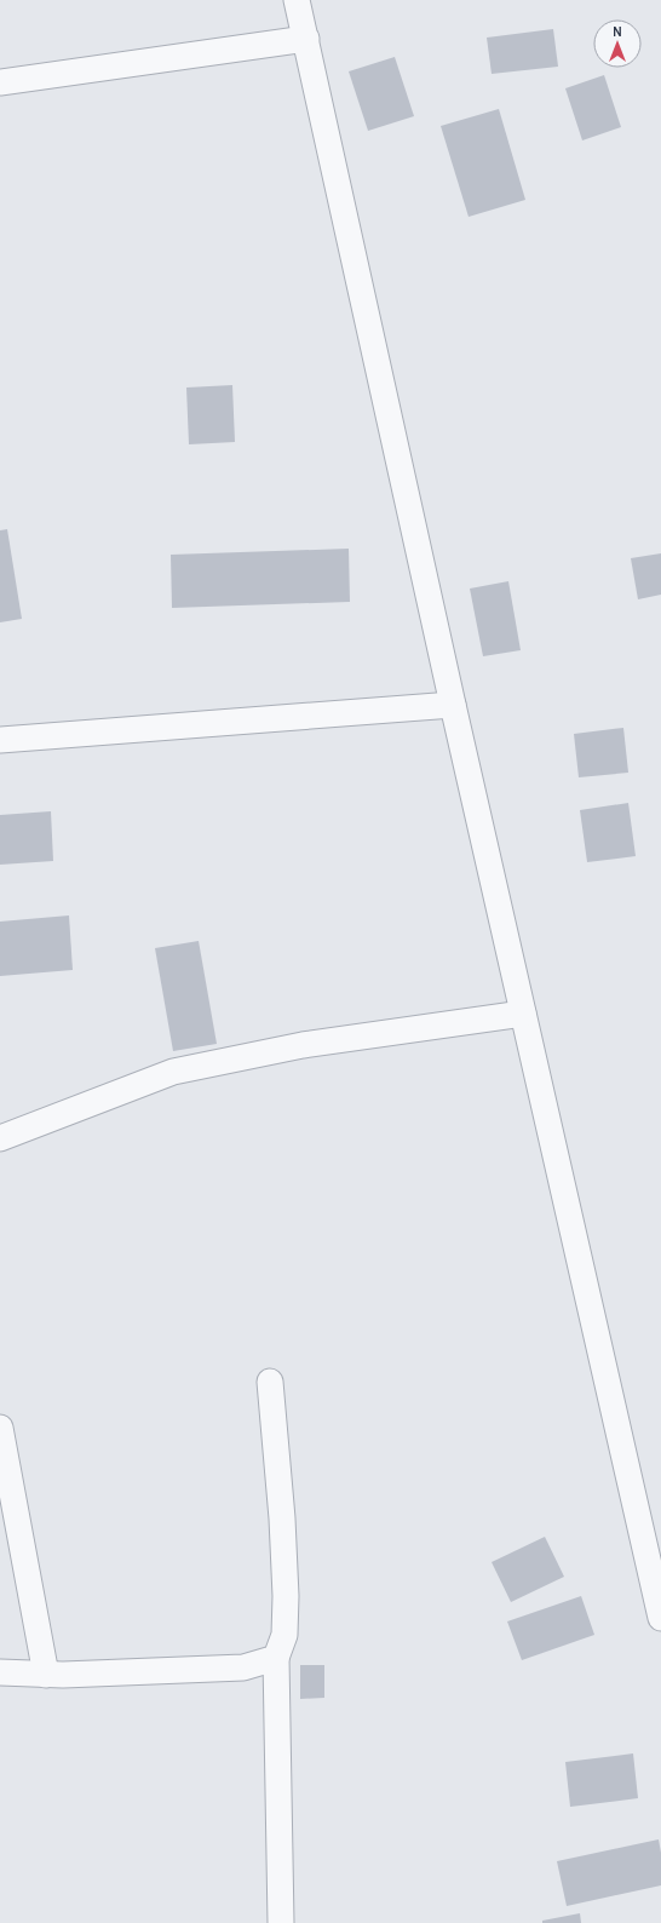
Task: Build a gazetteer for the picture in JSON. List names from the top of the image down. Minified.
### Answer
{"north":"top"}
